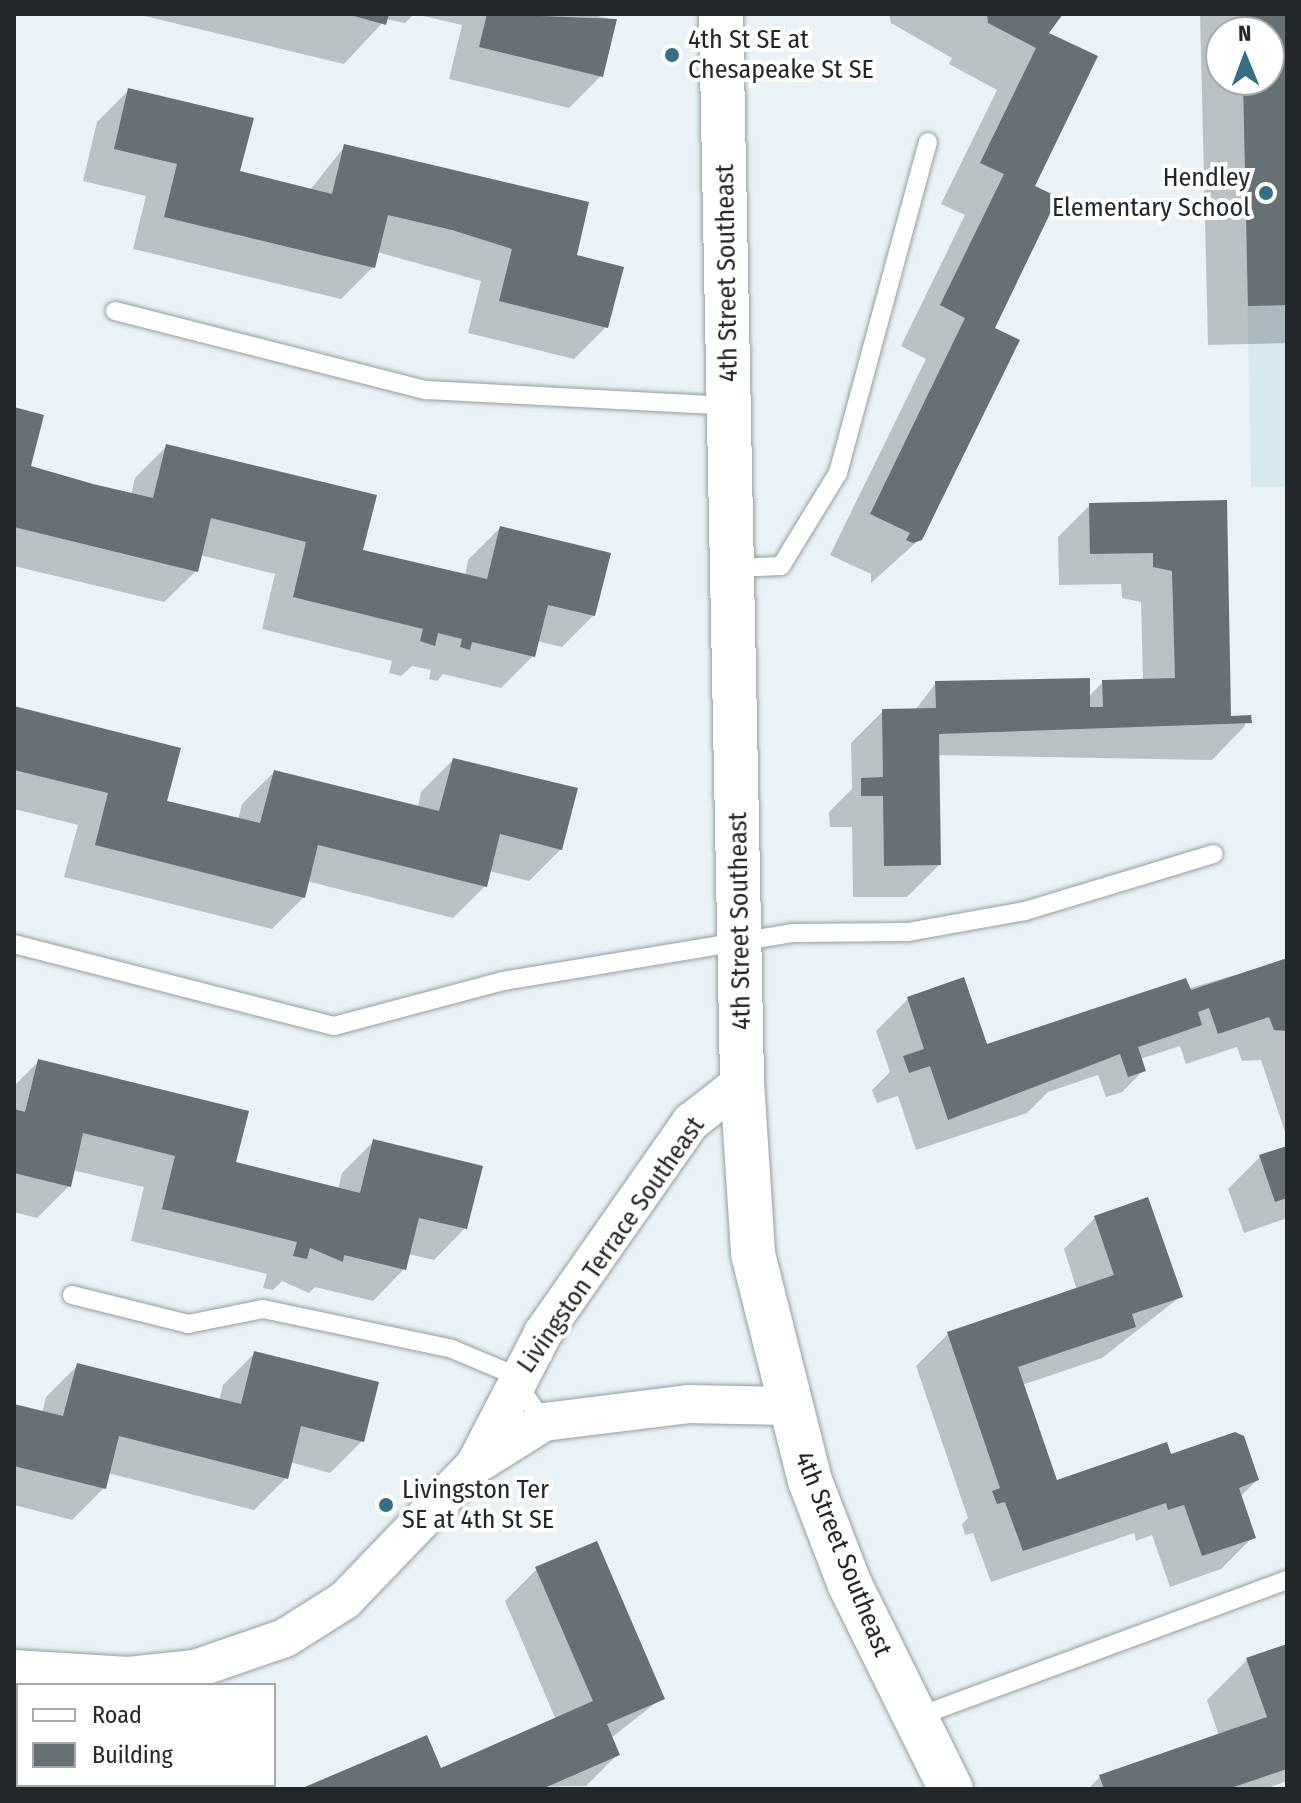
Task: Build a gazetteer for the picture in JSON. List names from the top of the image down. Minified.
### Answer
{"streets":{"street":["4th Street Southeast","Livingston Terrace Southeast"]},"crossings":[["4th Street Southeast","Livingston Terrace Southeast"]],"places":["4th St SE at Chesapeake St SE","Hendley Elementary School","Livingston Ter SE at 4th St SE"],"legend":["Road","Building"],"north":"top"}
